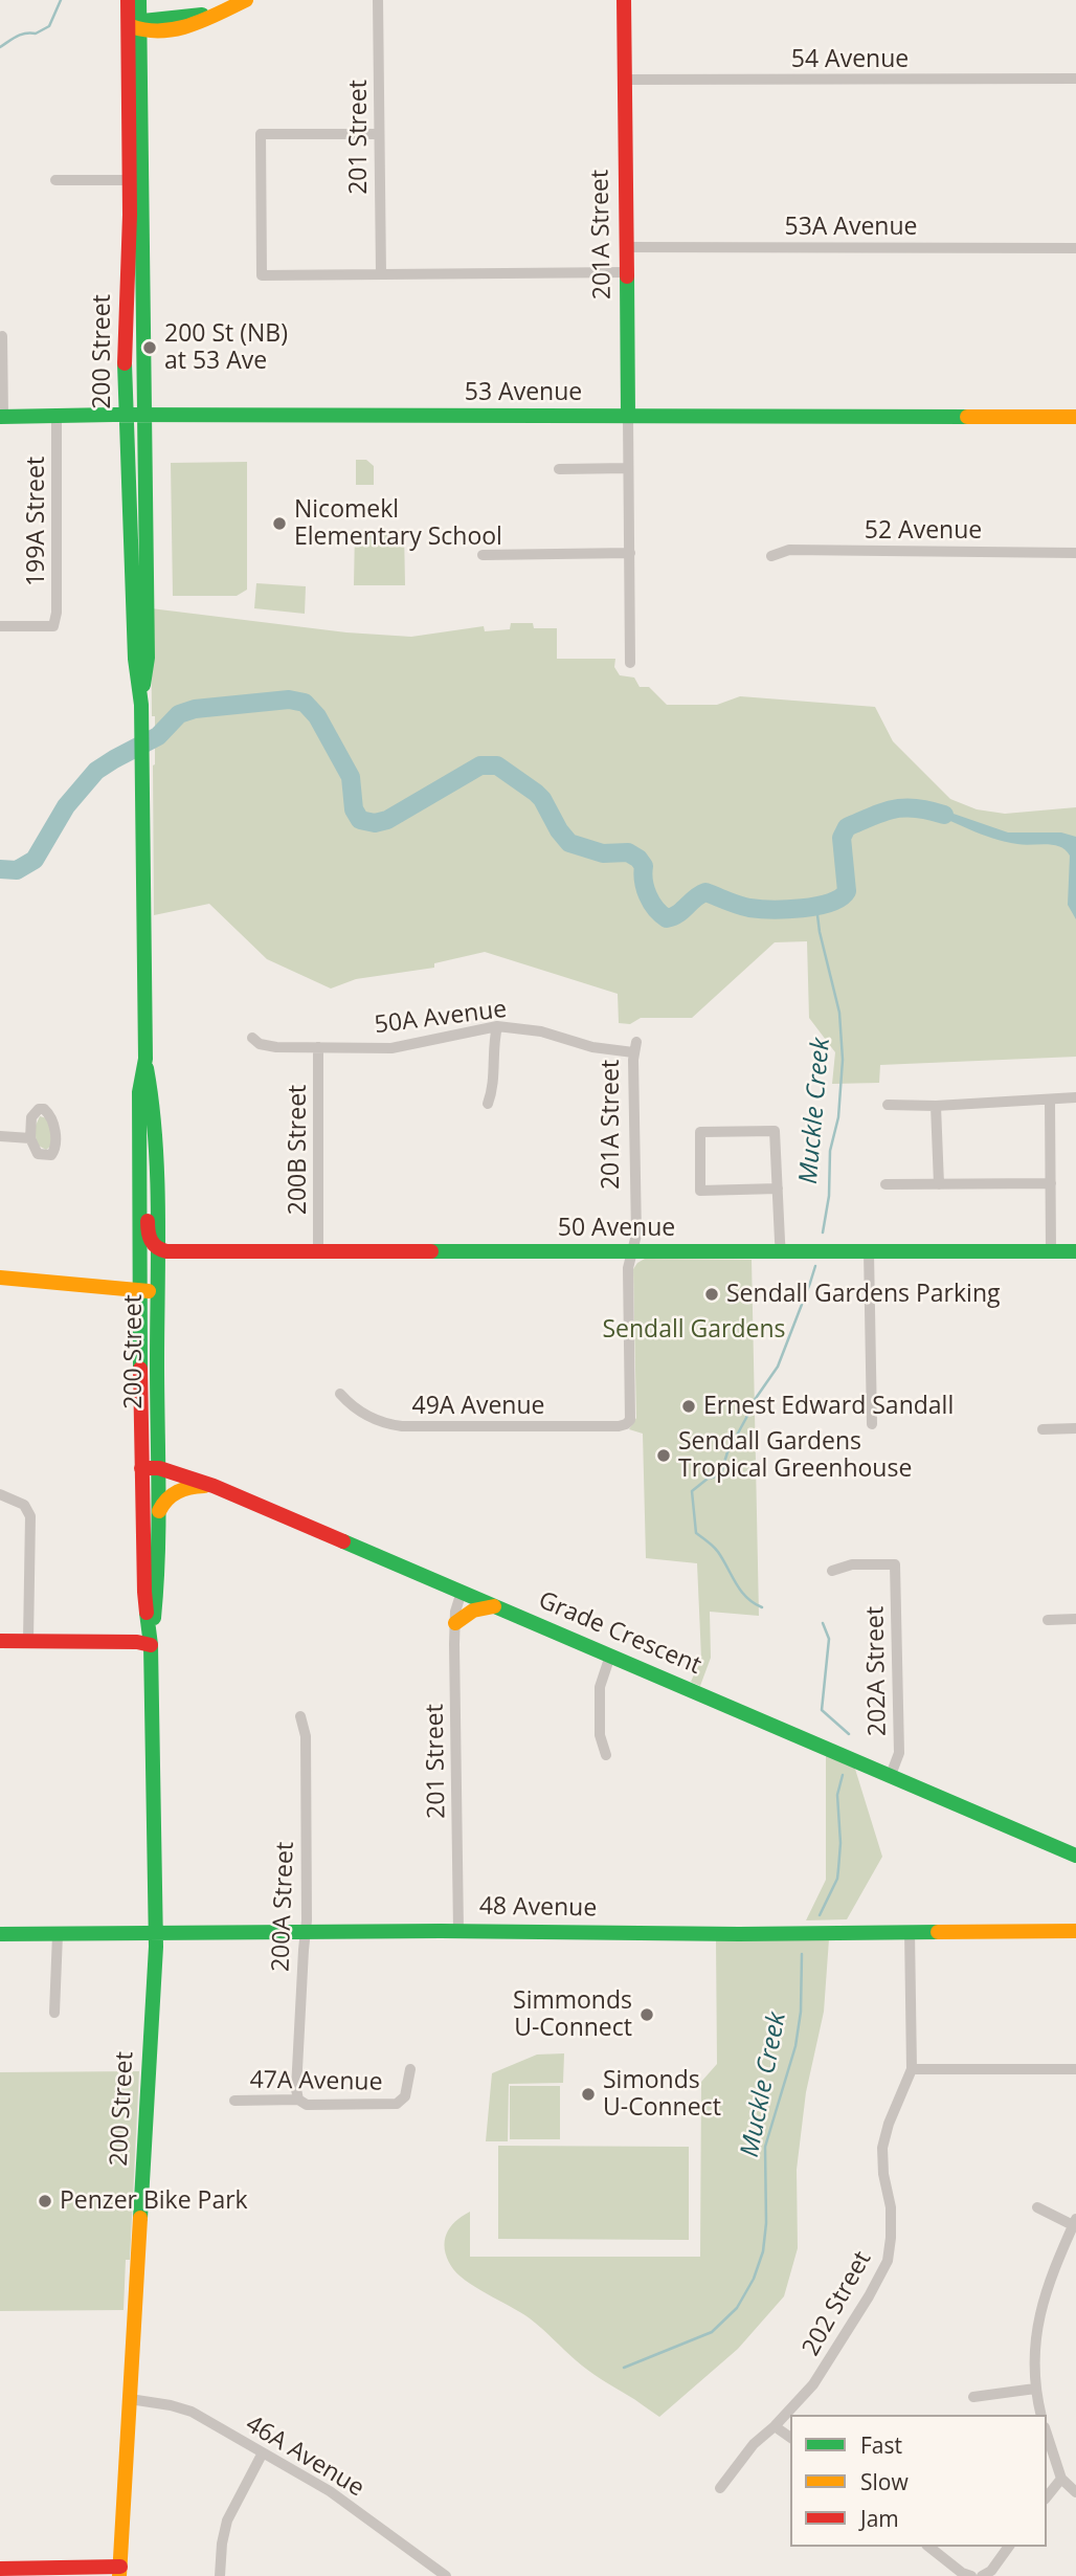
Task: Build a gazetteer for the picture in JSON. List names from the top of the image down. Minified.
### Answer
{"streets":{"street":["54 Avenue","201 Street","53A Avenue","201A Street","200 Street","53 Avenue","199A Street","52 Avenue","50A Avenue","200B Street","50 Avenue","49A Avenue","Grade Crescent","202A Street","200A Street","48 Avenue","47A Avenue","202 Street","46A Avenue"]},"crossings":[["54 Avenue","201A Street"],["201 Street","Grade Crescent"],["201 Street","48 Avenue"],["53A Avenue","201A Street"],["201A Street","53 Avenue"],["201A Street","50A Avenue"],["201A Street","50 Avenue"],["201A Street","49A Avenue"],["200 Street","53 Avenue"],["200 Street","50 Avenue"],["200 Street","Grade Crescent"],["200 Street","48 Avenue"],["200 Street","46A Avenue"],["53 Avenue","199A Street"],["50A Avenue","200B Street"],["200B Street","50 Avenue"],["Grade Crescent","202A Street"],["200A Street","48 Avenue"],["200A Street","47A Avenue"],["48 Avenue","202 Street"]],"water":["Muckle Creek"],"parks":["Sendall Gardens"],"places":["200 St (NB) at 53 Ave","Nicomekl Elementary School","Sendall Gardens Parking","Ernest Edward Sandall","Sendall Gardens Tropical Greenhouse","Simmonds U-Connect","Simonds U-Connect","Penzer Bike Park"],"legend":["Fast","Slow","Jam"]}
